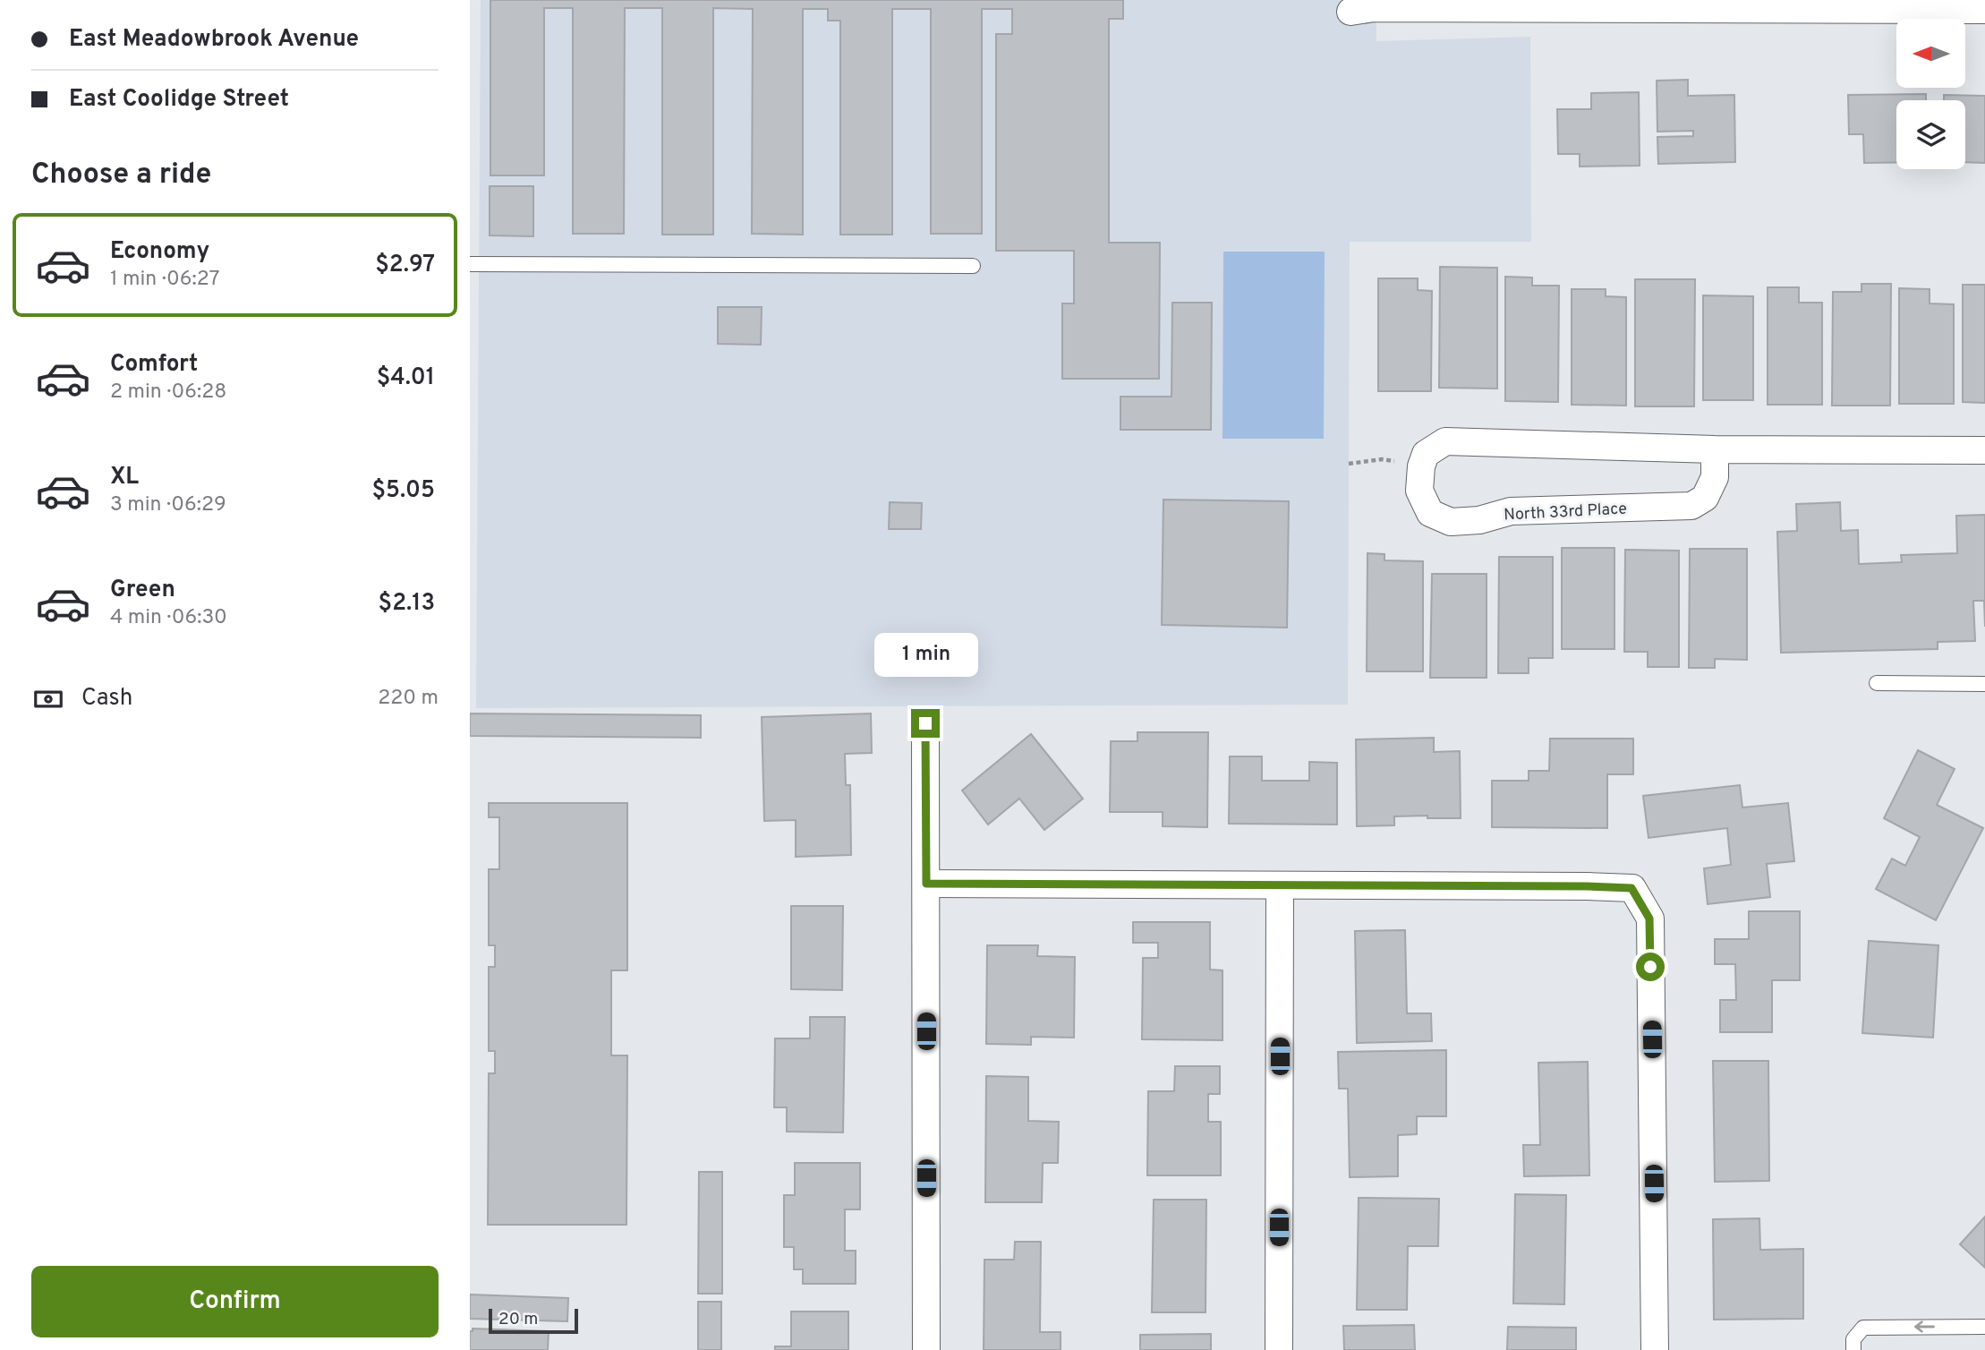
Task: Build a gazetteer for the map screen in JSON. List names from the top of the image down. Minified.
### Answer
{"streets":{"street":["North 33rd Place"]},"scale_bar":"20 m","north":"left","page":{"banner":["East Meadowbrook Avenue","East Coolidge Street"],"heading":"Choose a ride","list":[{"name":"Economy","note":"1 min · 06:27","value":"$2.97"},{"name":"Comfort","note":"2 min · 06:28","value":"$4.01"},{"name":"XL","note":"3 min · 06:29","value":"$5.05"},{"name":"Green","note":"4 min · 06:30","value":"$2.13"}],"bubble":"1 min","pay":["Cash","220 m"],"buttons":"Confirm","scale":"20 m"}}
